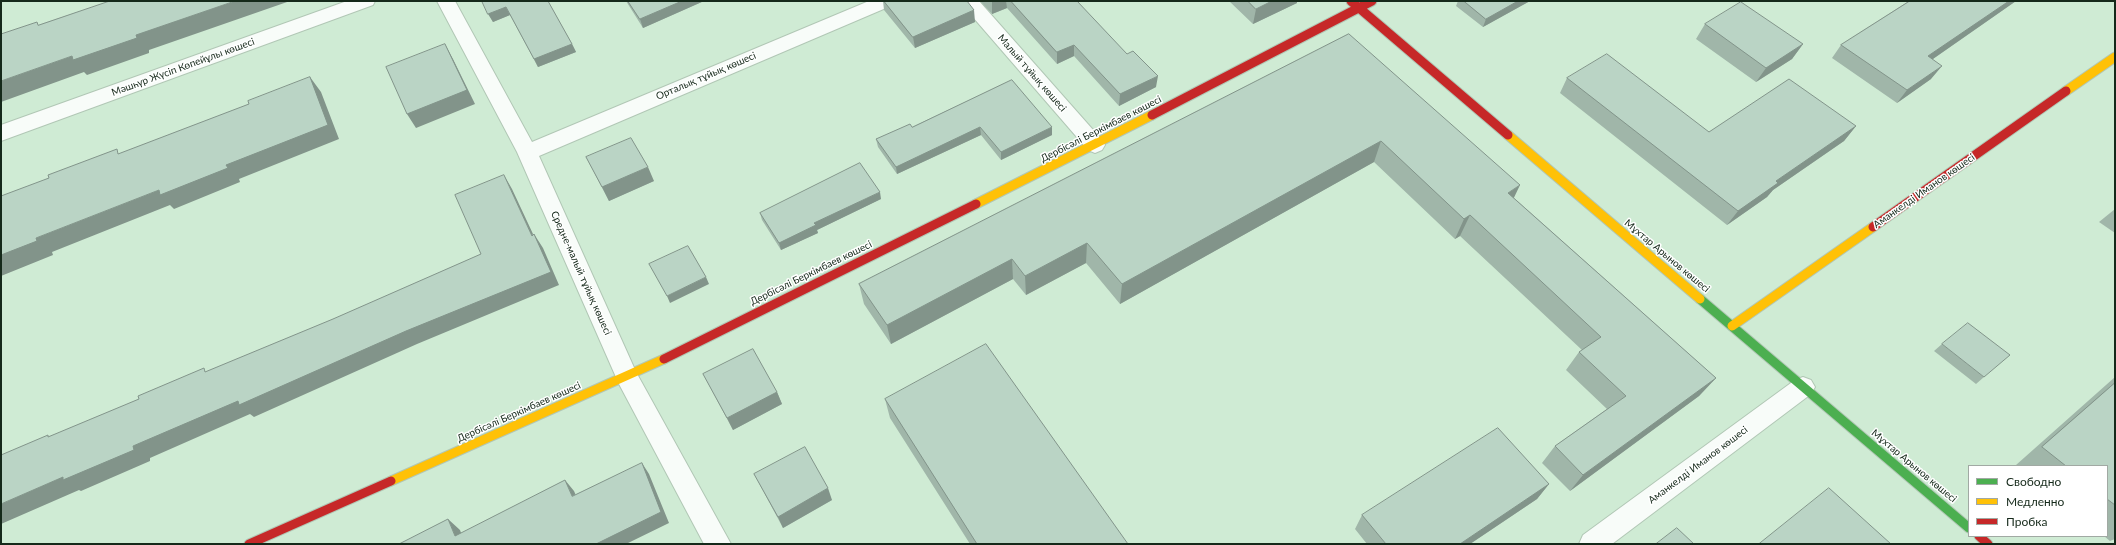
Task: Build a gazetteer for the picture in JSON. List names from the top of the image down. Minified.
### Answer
{"streets":{"main road":["Дербісәлі Беркімбаев көшесі","Аманкелді Иманов көшесі","Мұхтар Арынов көшесі"],"street":["Мәшһүр Жүсіп Көпейұлы көшесі","Малый тұйық көшесі","Орталық тұйық көшесі","Средне-малый тұйық көшесі"]},"crossings":[["Малый тұйық көшесі","Дербісәлі Беркімбаев көшесі"],["Орталық тұйық көшесі","Средне-малый тұйық көшесі"],["Дербісәлі Беркімбаев көшесі","Мұхтар Арынов көшесі"],["Дербісәлі Беркімбаев көшесі","Средне-малый тұйық көшесі"],["Аманкелді Иманов көшесі","Мұхтар Арынов көшесі"]],"legend":["Свободно","Медленно","Пробка"]}
